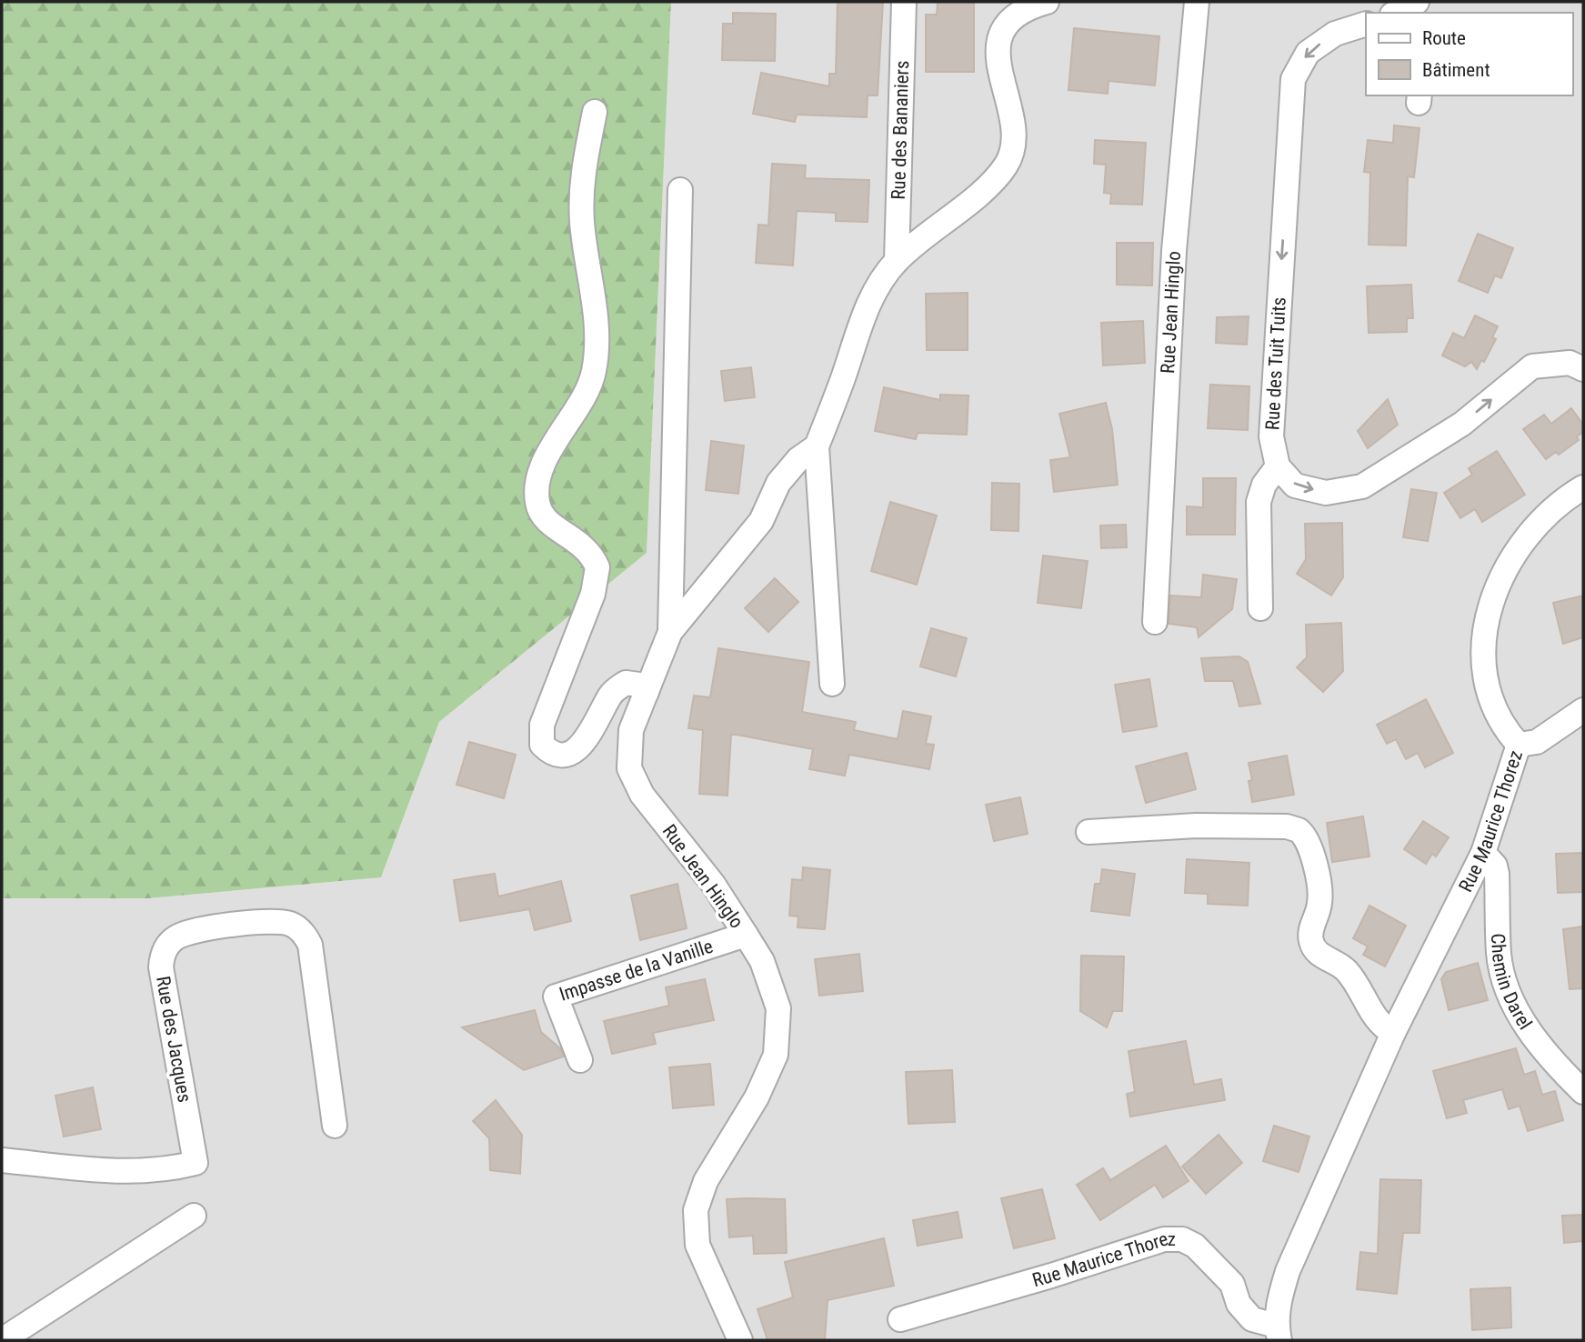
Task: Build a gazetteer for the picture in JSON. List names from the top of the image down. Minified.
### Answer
{"streets":{"street":["Rue des Bananiers","Rue Jean Hinglo","Rue des Tuit Tuits","Rue Maurice Thorez","Impasse de la Vanille","Chemin Darel","Rue des Jacques"]},"crossings":[["Rue des Bananiers","Rue Jean Hinglo"],["Rue Jean Hinglo","Impasse de la Vanille"],["Rue Maurice Thorez","Chemin Darel"]],"one_way":["Rue des Tuit Tuits"],"legend":["Route","Bâtiment"]}
